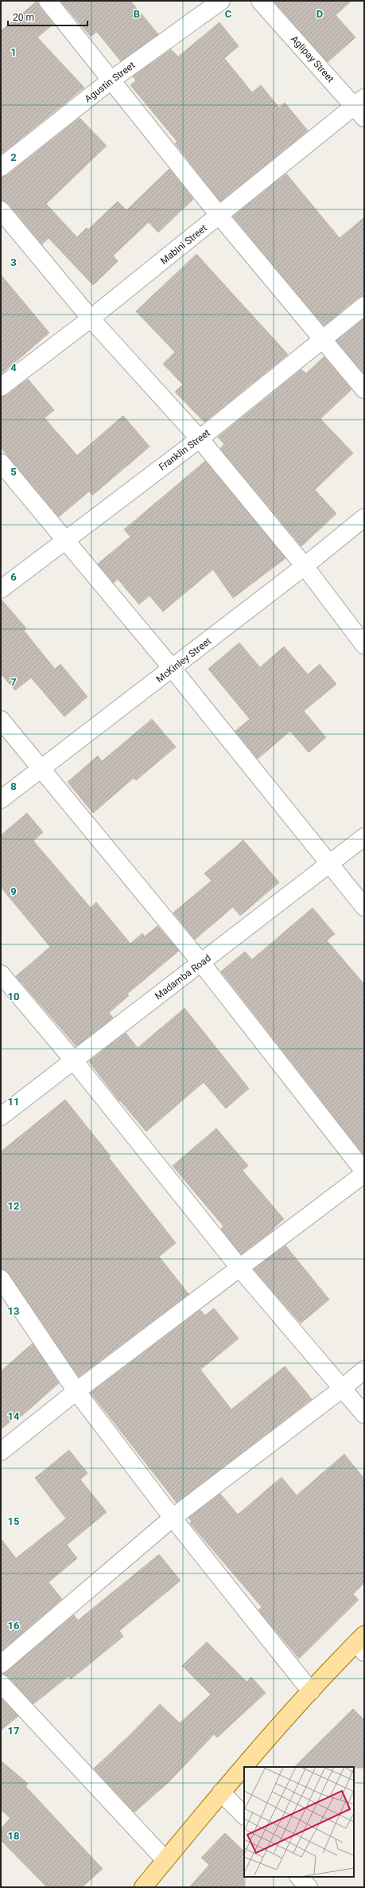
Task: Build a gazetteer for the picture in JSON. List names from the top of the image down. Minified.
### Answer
{"streets":{"street":["Aglipay Street","Agustin Street","Mabini Street","Franklin Street","McKinley Street","Madamba Road"]},"crossings":[["Aglipay Street","Mabini Street"]],"scale_bar":"20 m","grid":{"columns":["B","C","D"],"rows":["1","2","3","4","5","6","7","8","9","10","11","12","13","14","15","16","17","18"]}}
